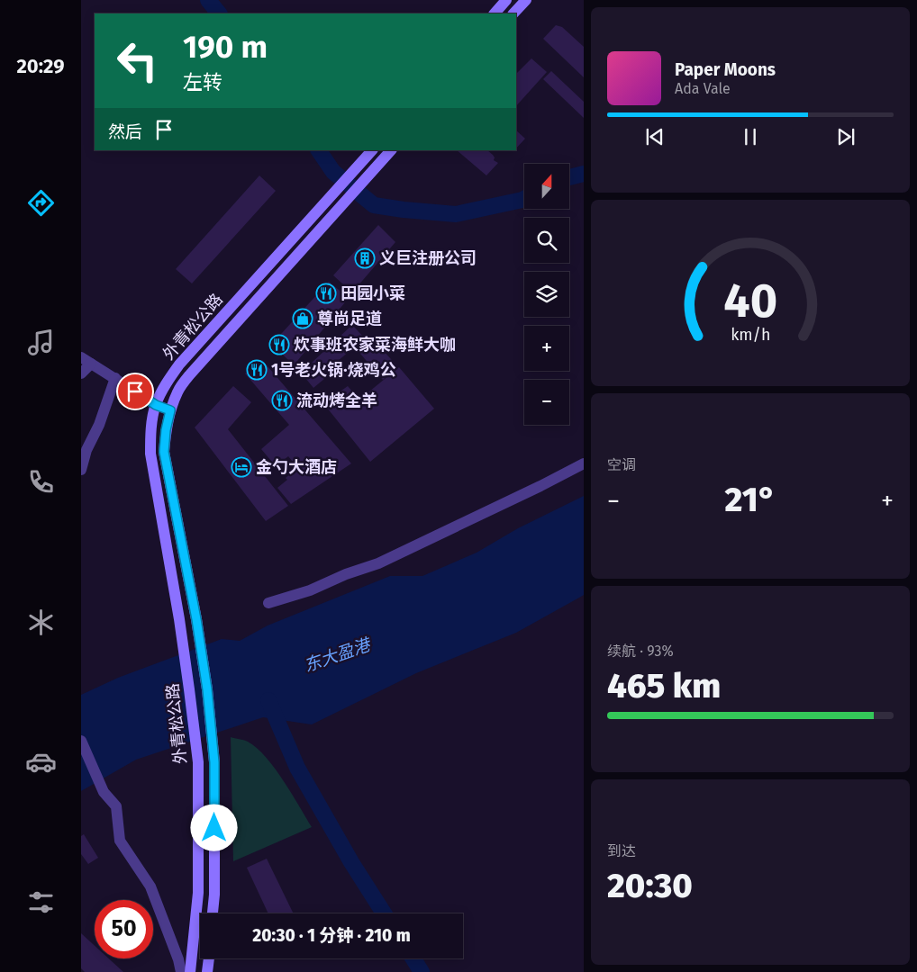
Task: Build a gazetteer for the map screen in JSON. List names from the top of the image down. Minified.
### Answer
{"streets":{"main road":["外青松公路"]},"water":["东大盈港"],"places":{"building":["义巨注册公司"],"restaurant":["田园小菜","炊事班农家菜海鲜大咖","1号老火锅·烧鸡公","流动烤全羊"],"shop":["尊尚足道"],"hotel":["金勺大酒店"]},"north":"top","page":{"tabs":"20:29","turn":["190 m","左转"],"song":["Paper Moons","Ada Vale"],"then":"然后","map_buttons":["+","−"],"tile":["空调",["续航 · 93%","465 km"],["到达","20:30"]],"heat":["−","21°","+"],"limit":"50","trip":"20:30 · 1 分钟 · 210 m","gauge":["40","km/h"]}}
